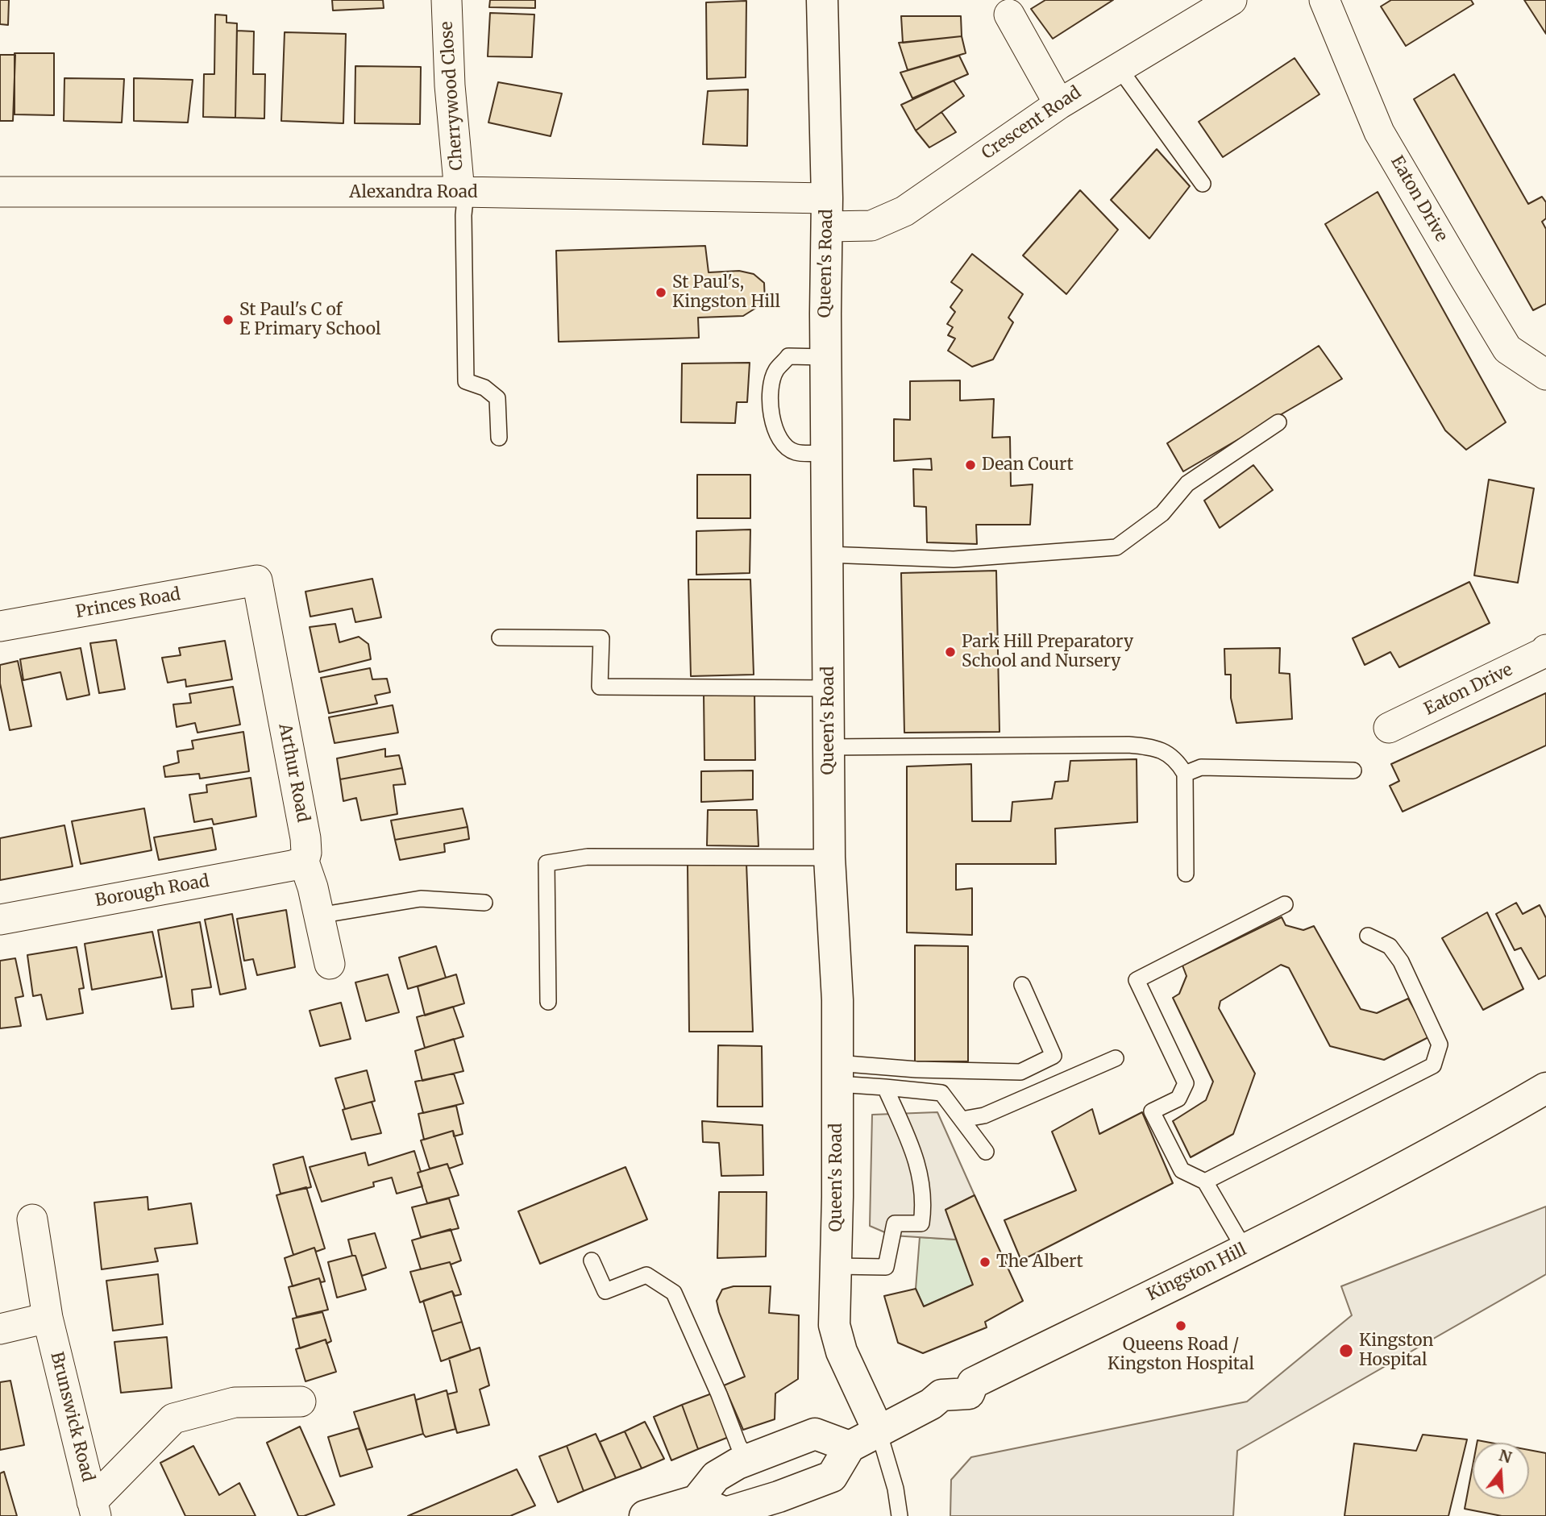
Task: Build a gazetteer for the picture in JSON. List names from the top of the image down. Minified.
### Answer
{"streets":{"main road":["Queen's Road","Kingston Hill"],"street":["Cherrywood Close","Crescent Road","Alexandra Road","Eaton Drive","Princes Road","Arthur Road","Borough Road","Brunswick Road"]},"crossings":[["Cherrywood Close","Alexandra Road"],["Crescent Road","Alexandra Road"],["Crescent Road","Queen's Road"],["Alexandra Road","Queen's Road"],["Queen's Road","Kingston Hill"],["Princes Road","Arthur Road"],["Arthur Road","Borough Road"]],"places":["St Paul's, Kingston Hill","St Paul's C of E Primary School","Dean Court","Park Hill Preparatory School and Nursery","The Albert","Queens Road / Kingston Hospital","Kingston Hospital"],"north":"top"}
